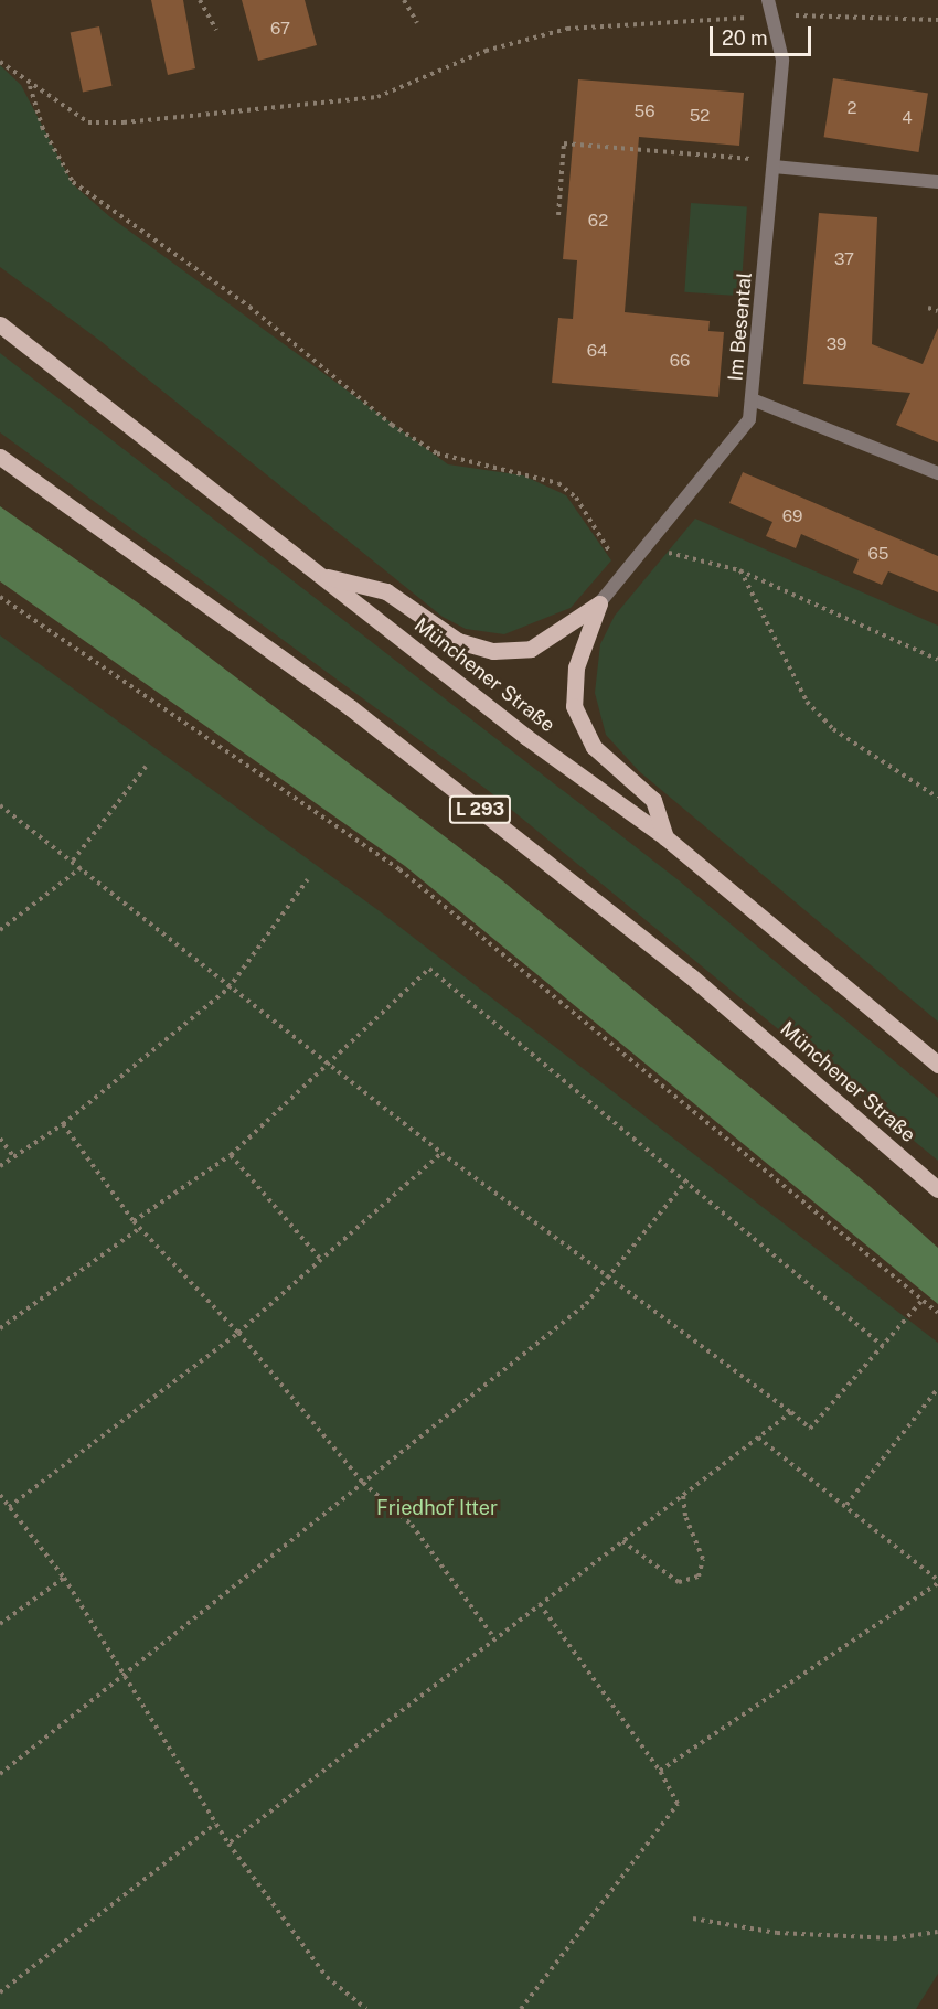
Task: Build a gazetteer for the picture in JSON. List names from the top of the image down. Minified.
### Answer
{"streets":{"main road":["Münchener Straße","L 293"],"street":["Im Besental"]},"parks":["Friedhof Itter"],"house_numbers":["67","2","56","52","4","62","37","39","64","66","69","65"],"scale_bar":"20 m"}
